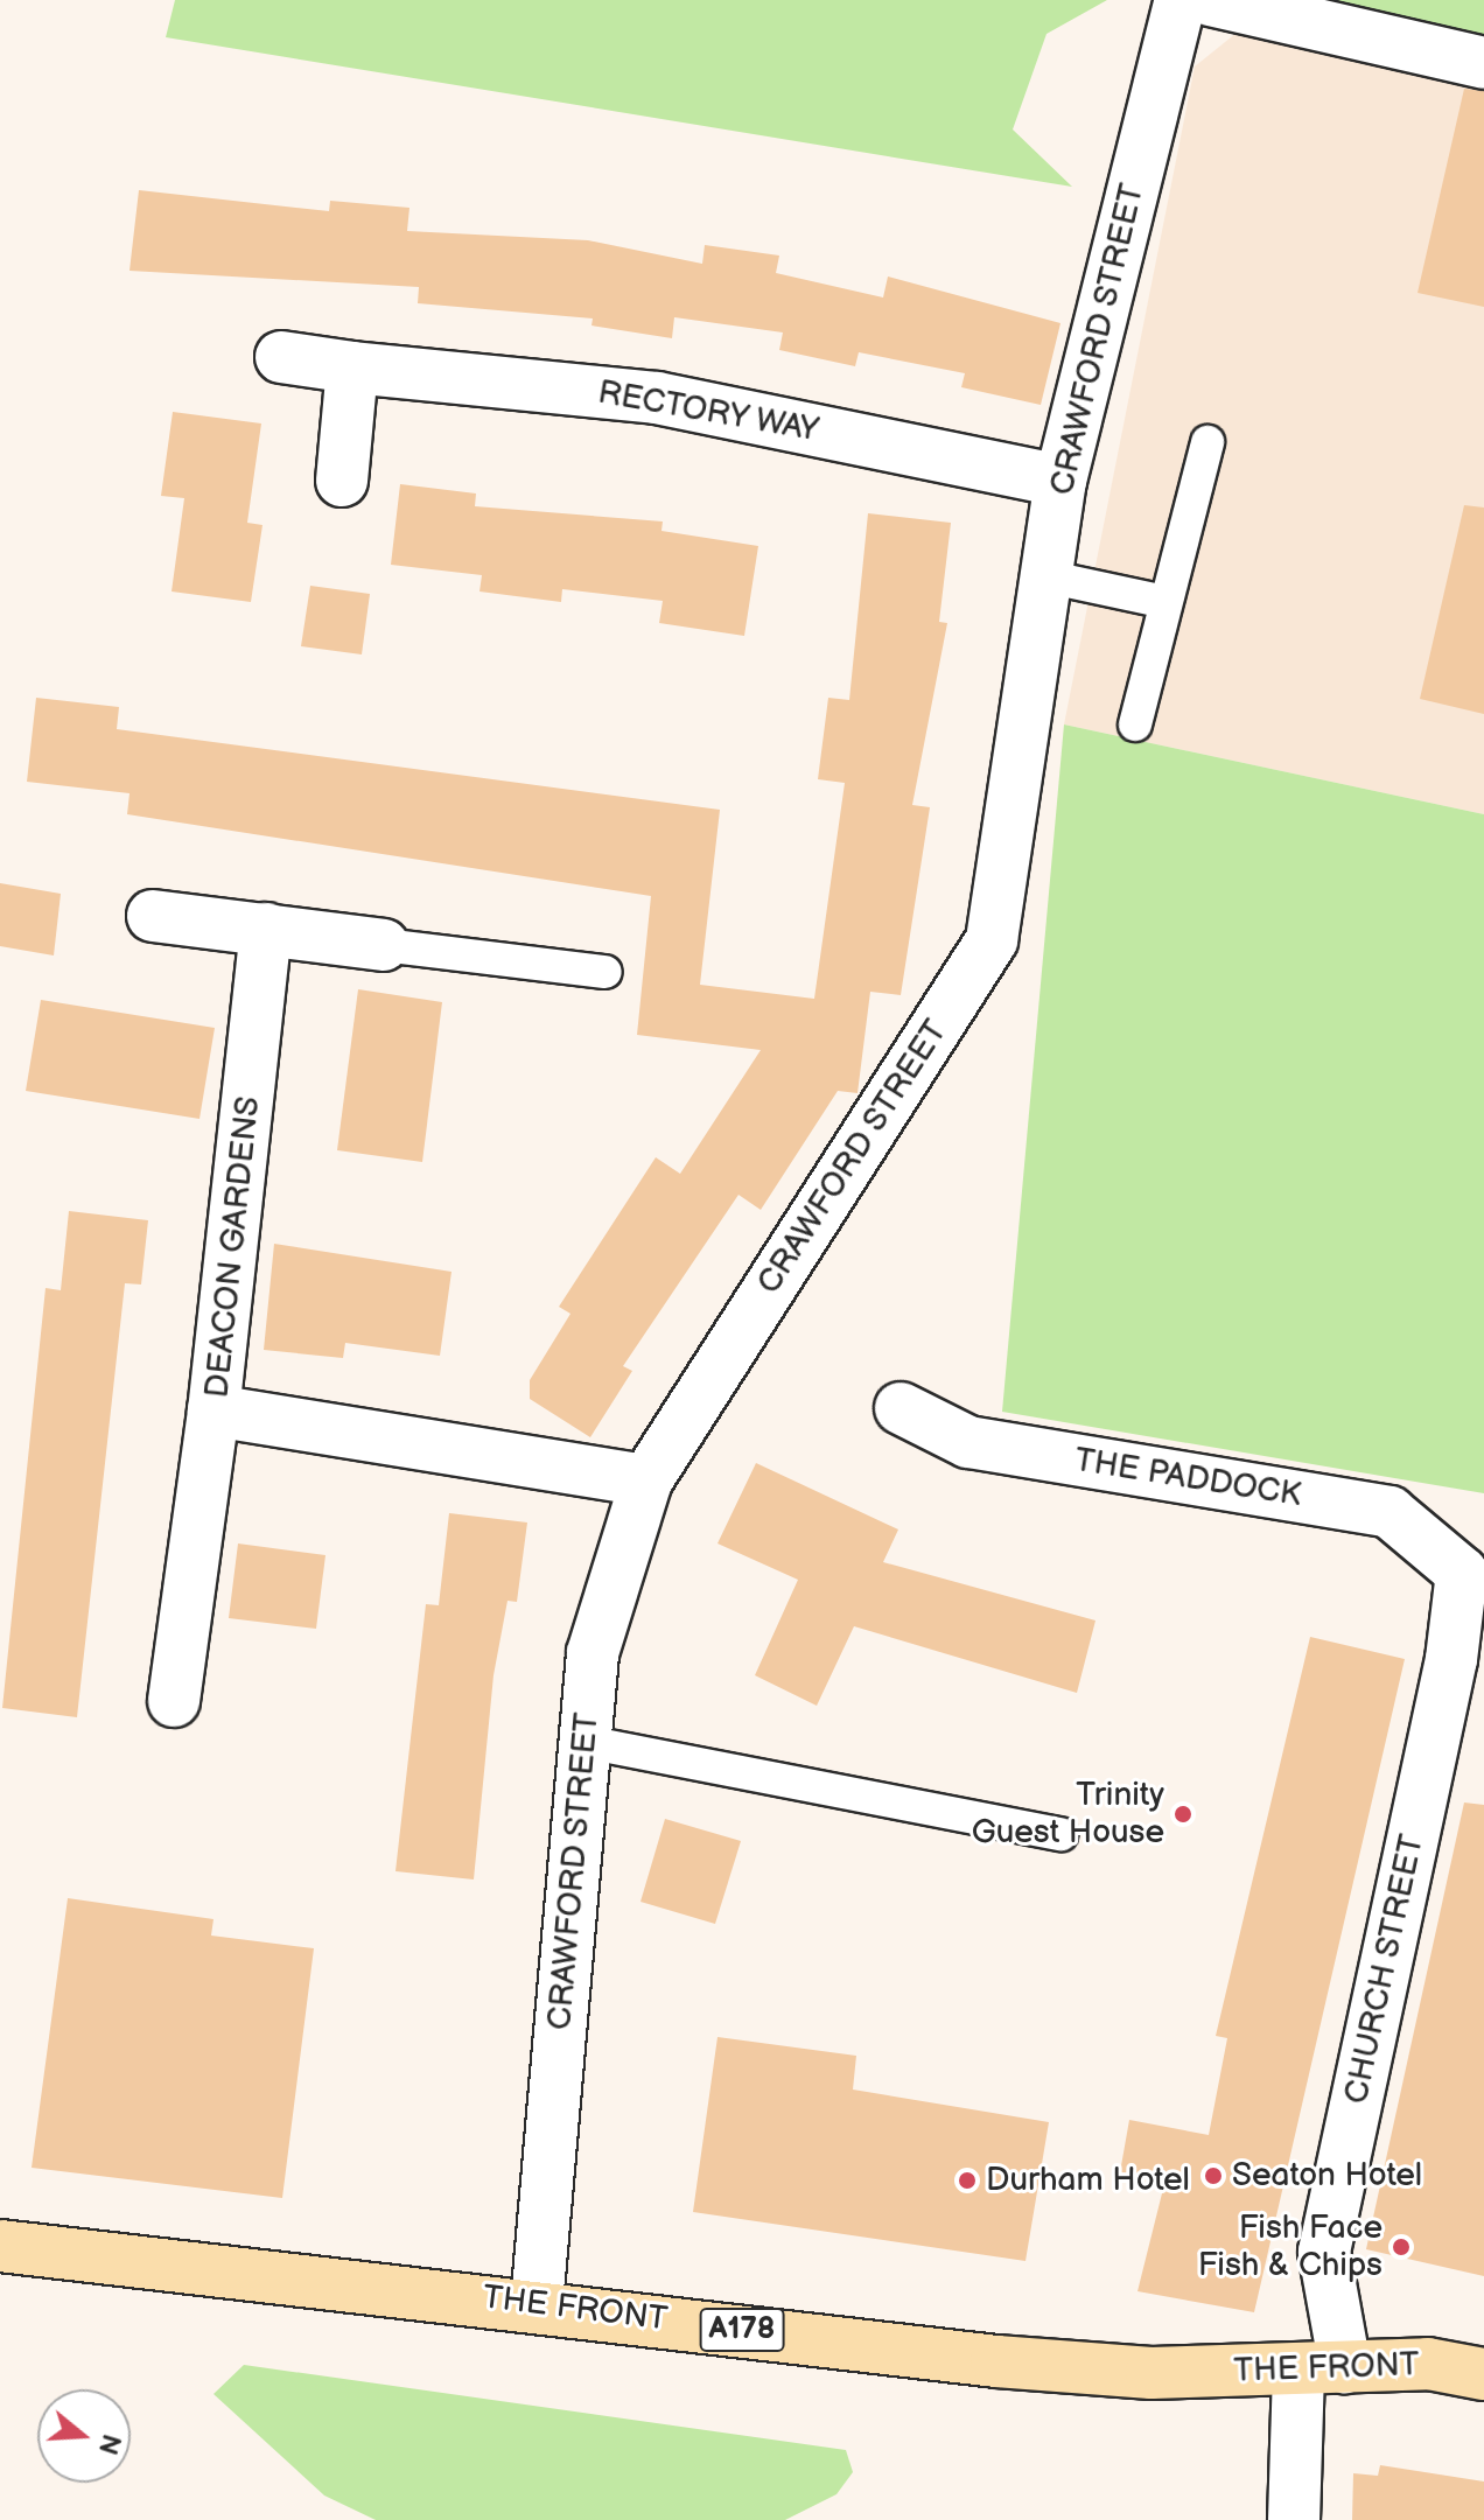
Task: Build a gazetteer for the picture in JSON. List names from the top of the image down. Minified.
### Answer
{"streets":{"main road":["THE FRONT","A178"],"street":["CRAWFORD STREET","RECTORY WAY","DEACON GARDENS","THE PADDOCK","CHURCH STREET"]},"crossings":[["CRAWFORD STREET","RECTORY WAY"],["CRAWFORD STREET","DEACON GARDENS"],["CRAWFORD STREET","THE FRONT"],["THE PADDOCK","CHURCH STREET"],["CHURCH STREET","THE FRONT"]],"places":["Trinity Guest House","Seaton Hotel","Durham Hotel","Fish Face Fish & Chips"],"north":"right"}
